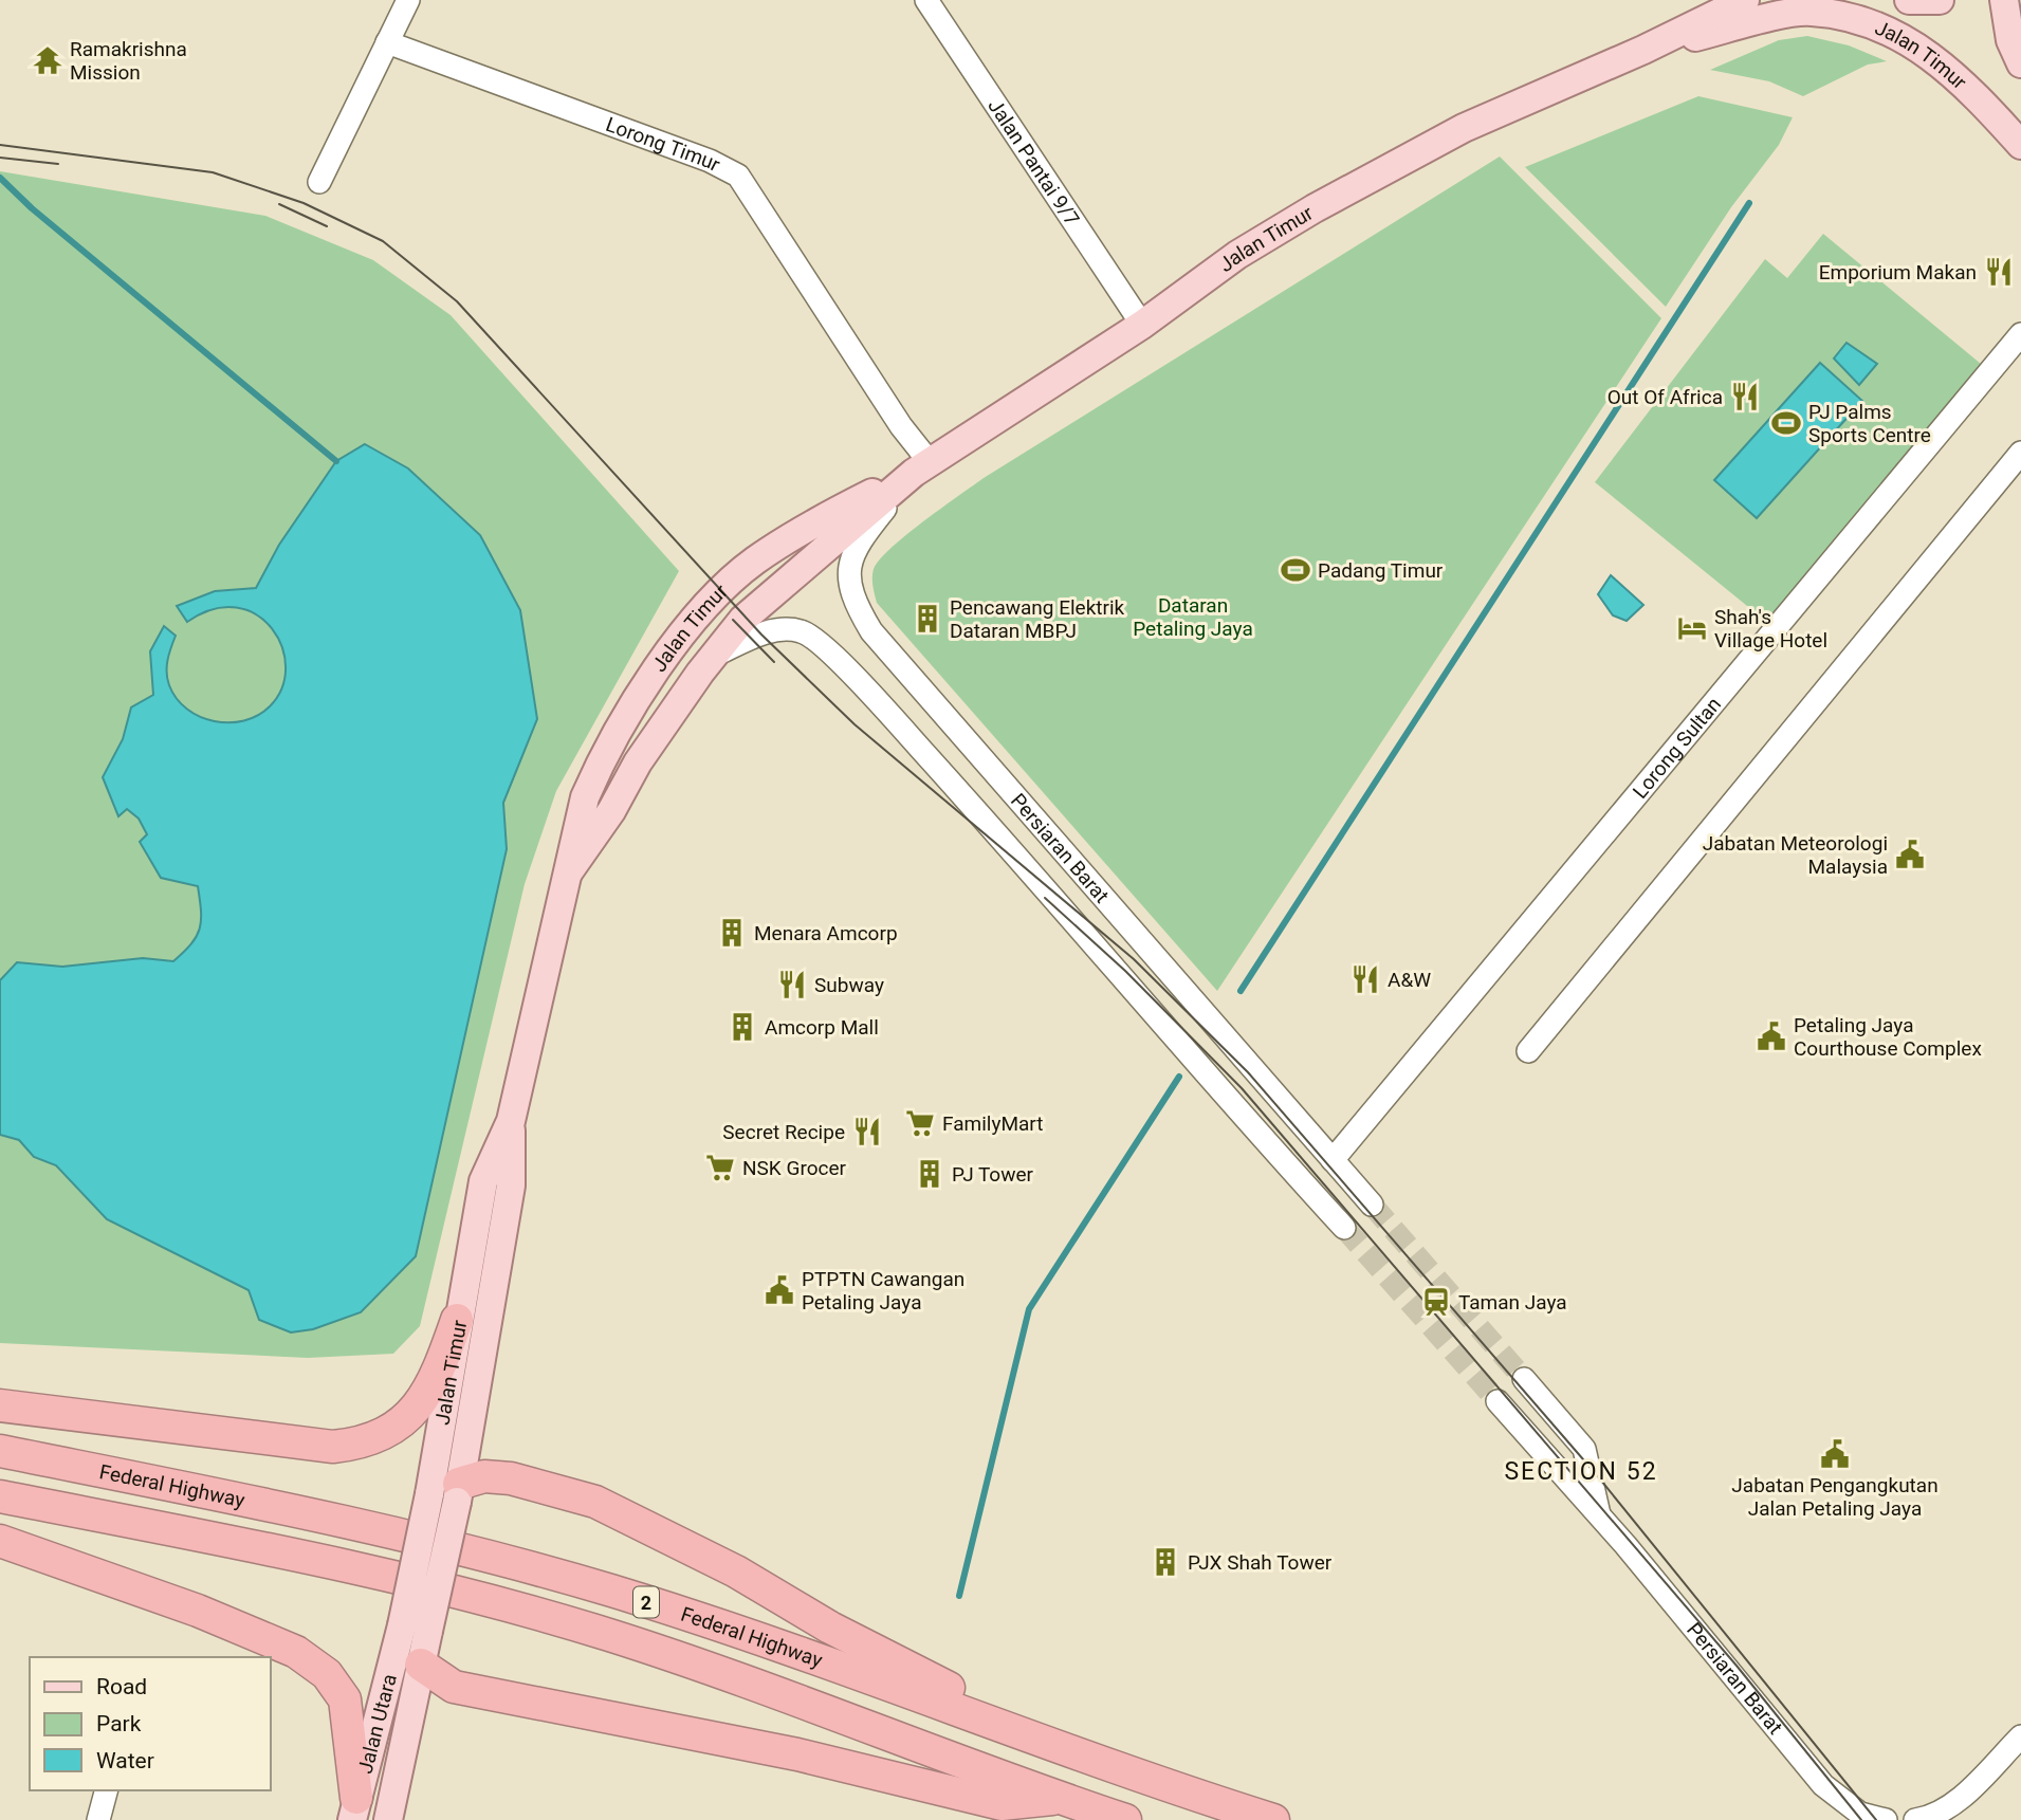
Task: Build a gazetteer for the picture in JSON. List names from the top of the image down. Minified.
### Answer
{"streets":{"highway":["Federal Highway","2"],"main road":["Jalan Timur","Jalan Utara"],"street":["Lorong Timur","Jalan Pantai 9/7","Lorong Sultan","Persiaran Barat"]},"crossings":[["Jalan Timur","Lorong Timur"],["Jalan Timur","Jalan Pantai 9/7"],["Jalan Timur","Persiaran Barat"],["Jalan Timur","Jalan Utara"],["Lorong Timur","Persiaran Barat"],["Lorong Sultan","Persiaran Barat"]],"districts":["SECTION 52"],"parks":["Dataran Petaling Jaya"],"places":{"temple":["Ramakrishna Mission"],"restaurant":["Emporium Makan","Out Of Africa","A&W","Subway","Secret Recipe"],"sports":["PJ Palms Sports Centre","Padang Timur"],"building":["Pencawang Elektrik Dataran MBPJ","Menara Amcorp","Amcorp Mall","PJ Tower","PJX Shah Tower"],"hotel":["Shah's Village Hotel"],"public building":["Jabatan Meteorologi Malaysia","Petaling Jaya Courthouse Complex","PTPTN Cawangan Petaling Jaya","Jabatan Pengangkutan Jalan Petaling Jaya"],"supermarket":["FamilyMart","NSK Grocer"],"station":["Taman Jaya"]},"legend":["Road","Park","Water"]}
